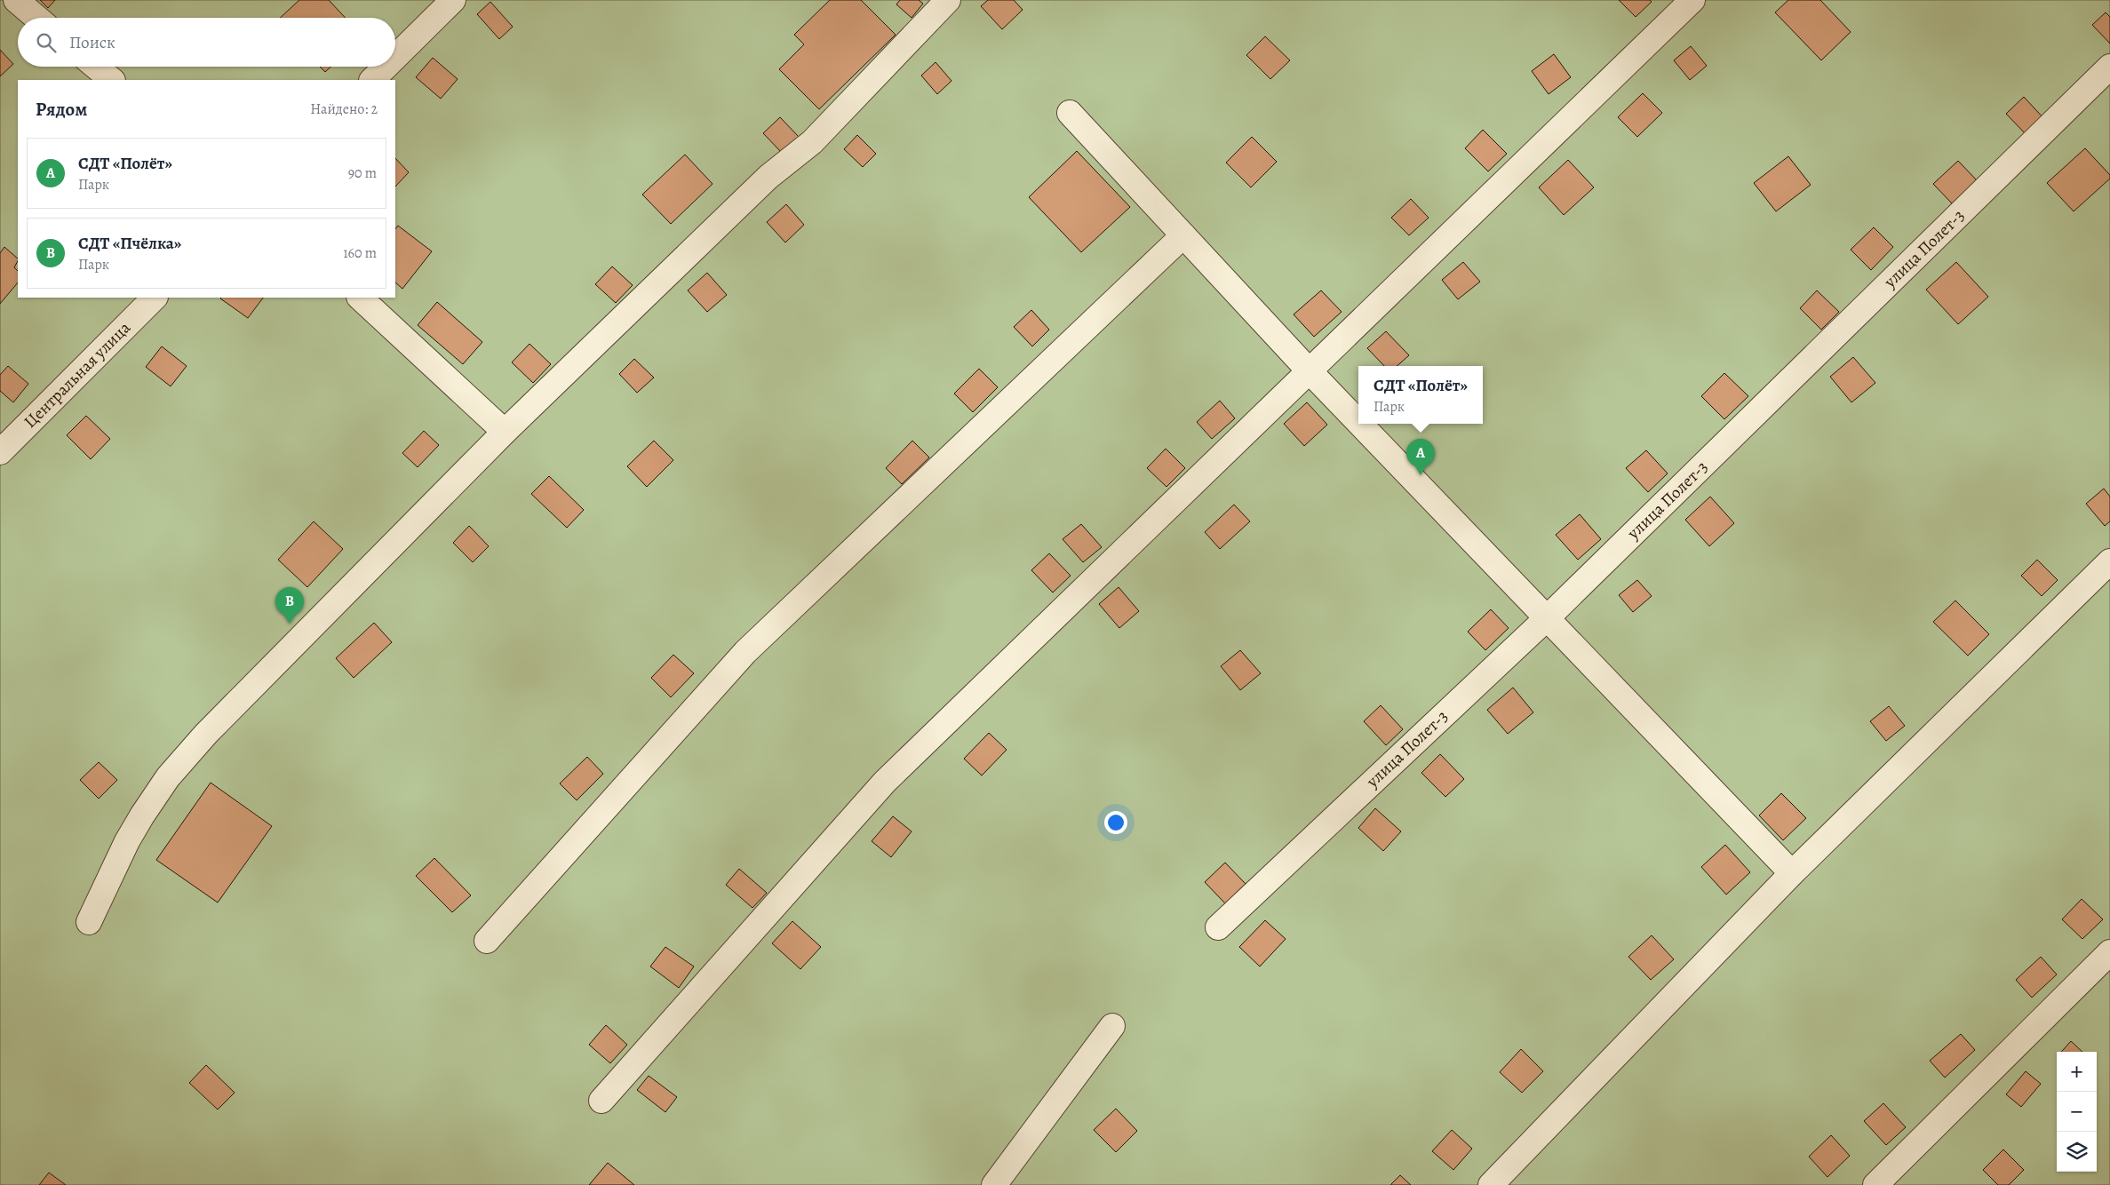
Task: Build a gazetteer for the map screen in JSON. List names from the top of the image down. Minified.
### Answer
{"streets":{"street":["улица Полет-3","Центральная улица"]},"page":{"search":"Поиск","heading":["Рядом","Найдено: 2"],"list":[{"mark":"A","name":"СДТ «Полёт»","note":"Парк","value":"90 m"},{"mark":"B","name":"СДТ «Пчёлка»","note":"Парк","value":"160 m"}],"popup":["СДТ «Полёт»","Парк"],"pins":["A","B"],"map_buttons":["+","−"]}}
